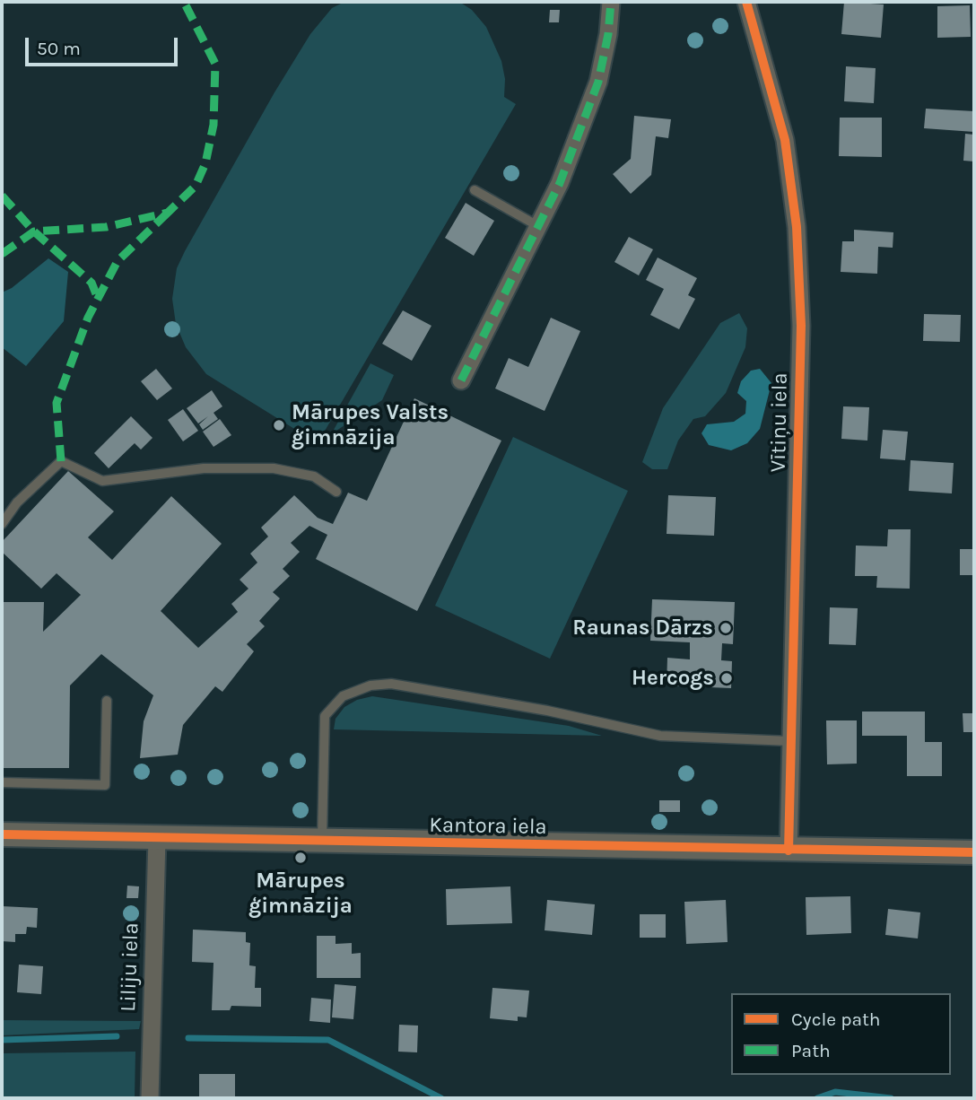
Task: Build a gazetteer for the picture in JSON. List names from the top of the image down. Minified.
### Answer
{"streets":{"main road":["Kantora iela"],"street":["Vītiņu iela","Liliju iela"]},"crossings":[["Vītiņu iela","Kantora iela"],["Kantora iela","Liliju iela"]],"places":["Mārupes Valsts ģimnāzija","Raunas Dārzs","Hercogs","Mārupes ģimnāzija"],"legend":["Cycle path","Path"],"scale_bar":"50 m"}
